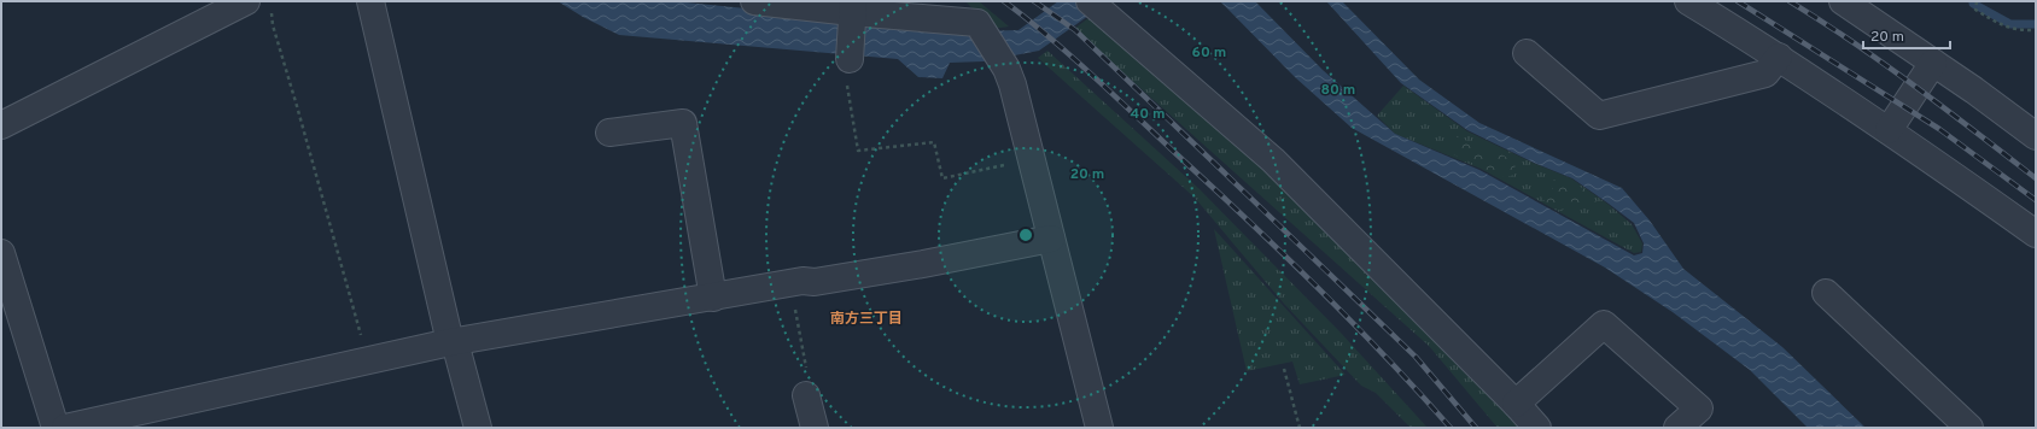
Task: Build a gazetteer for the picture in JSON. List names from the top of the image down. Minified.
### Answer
{"districts":["南方三丁目"],"scale_bar":"20 m","rings":["60 m","80 m","40 m","20 m"]}
